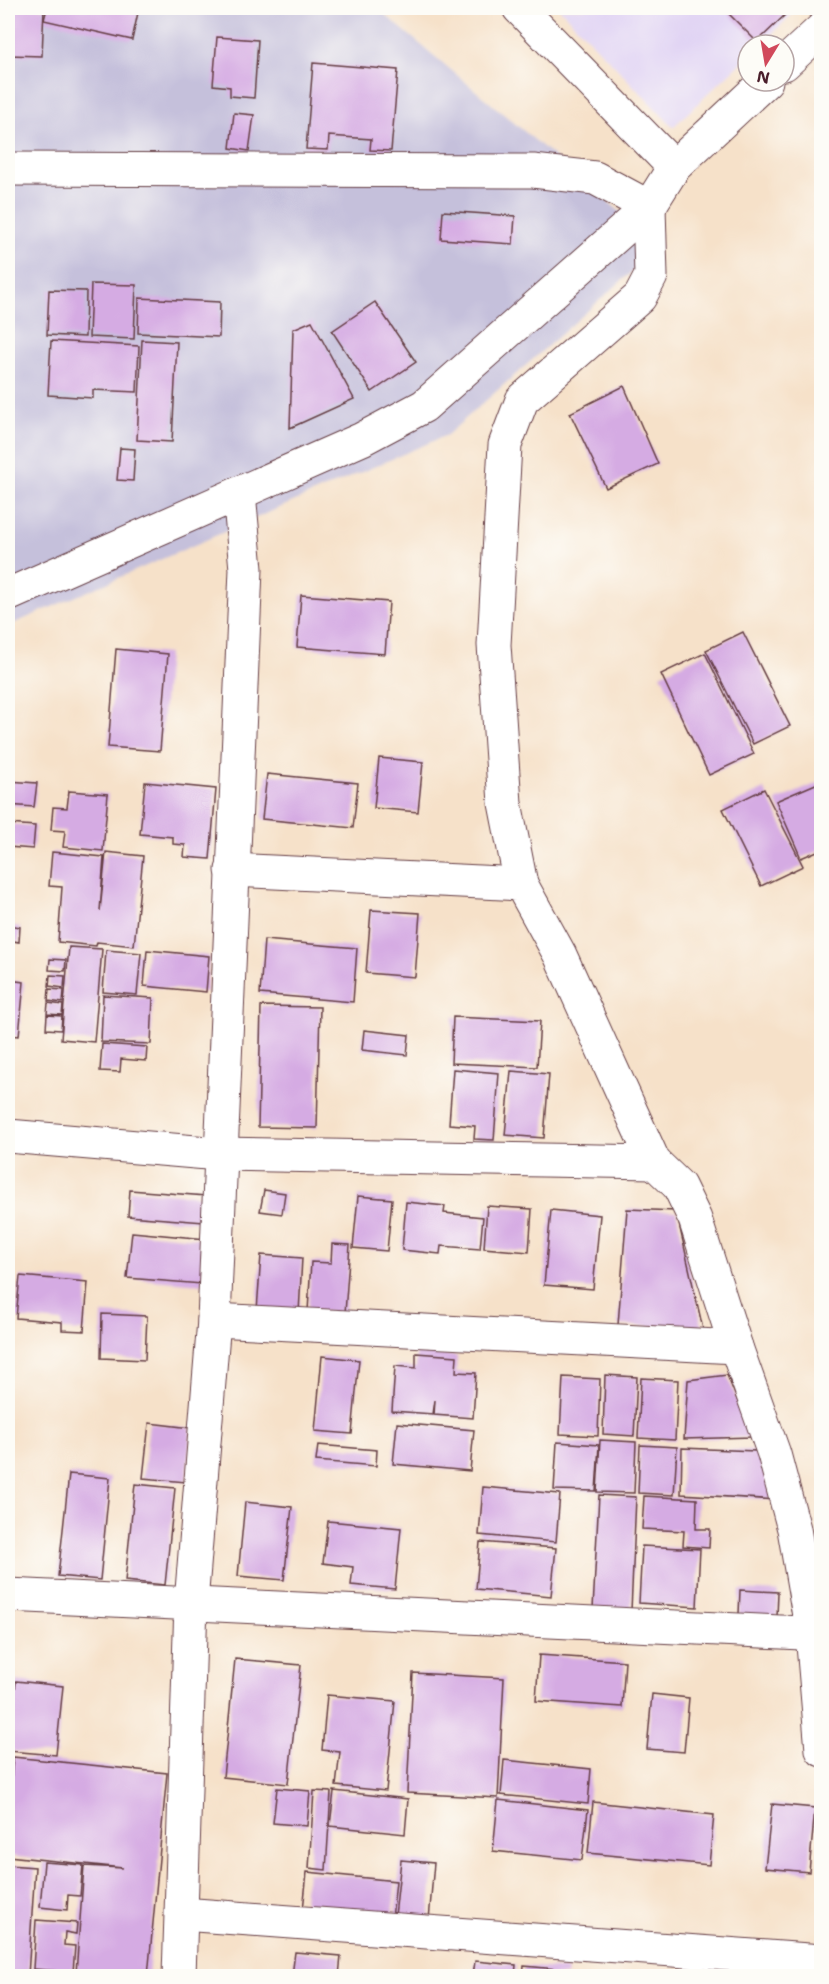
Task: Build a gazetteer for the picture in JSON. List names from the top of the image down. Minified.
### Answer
{"north":"bottom"}
